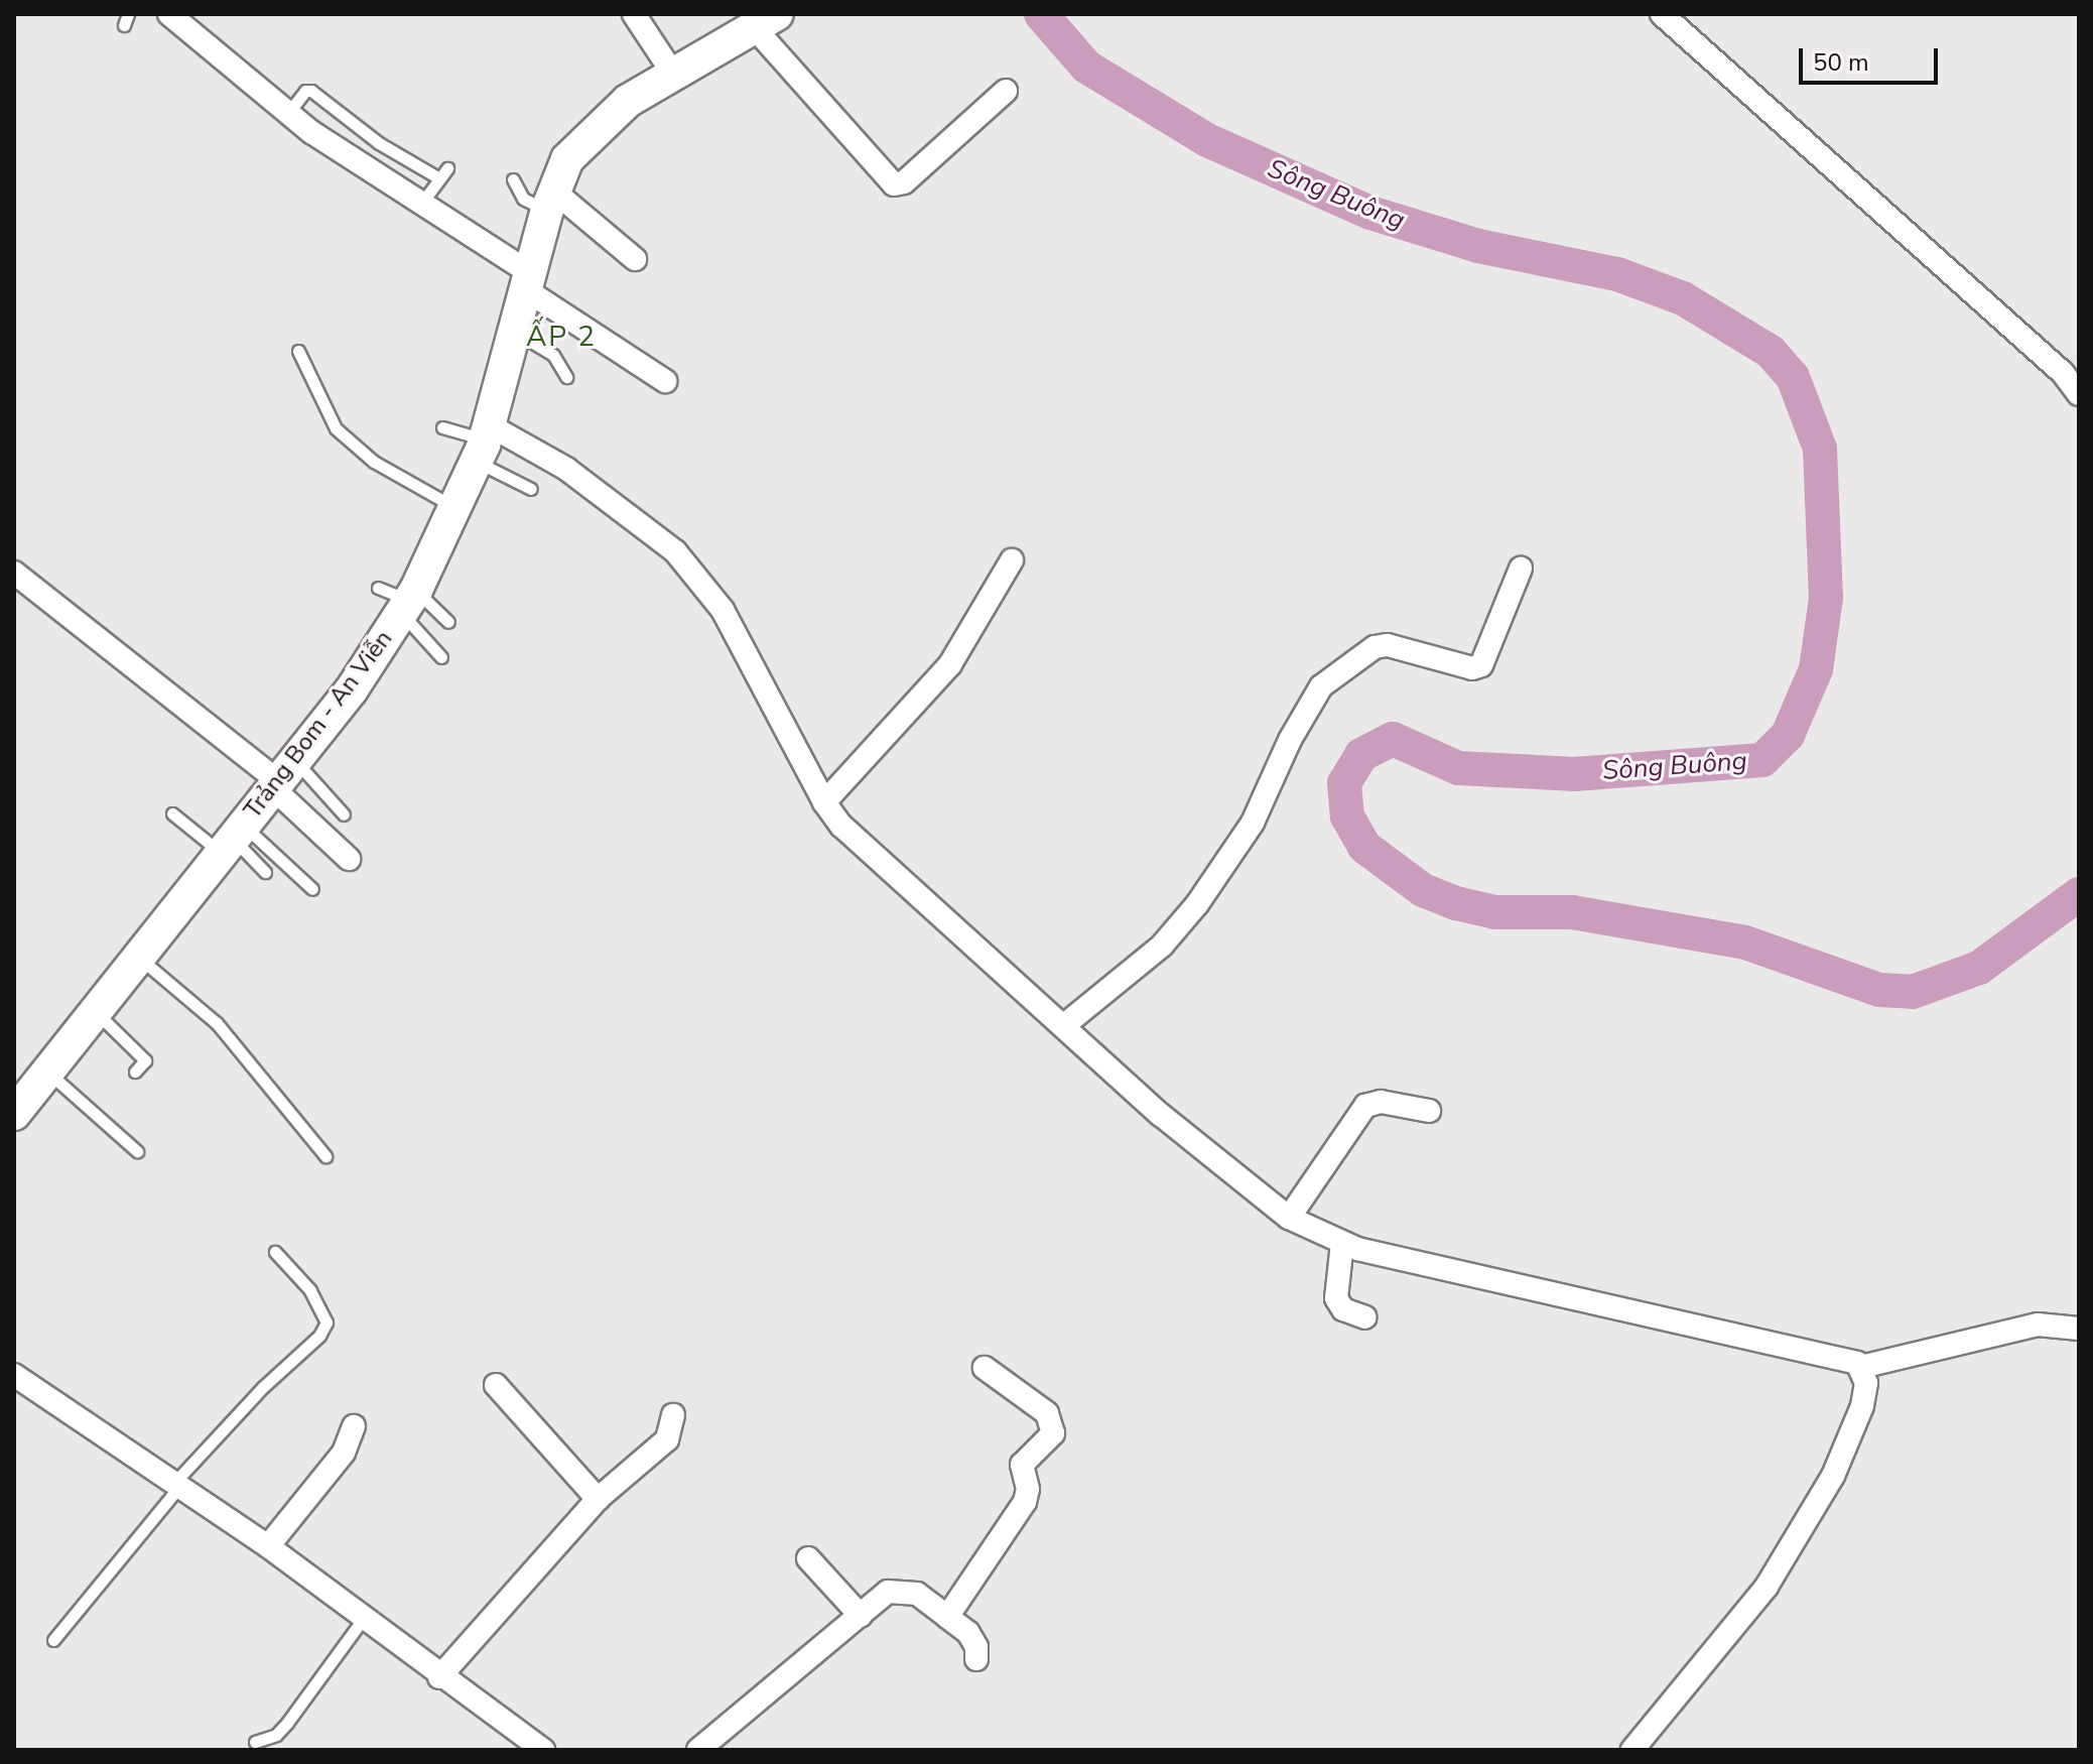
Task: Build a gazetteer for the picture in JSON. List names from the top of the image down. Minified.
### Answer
{"streets":{"main road":["Trảng Bom - An Viễn"]},"districts":["ẤP 2"],"water":["Sông Buông"],"scale_bar":"50 m"}
